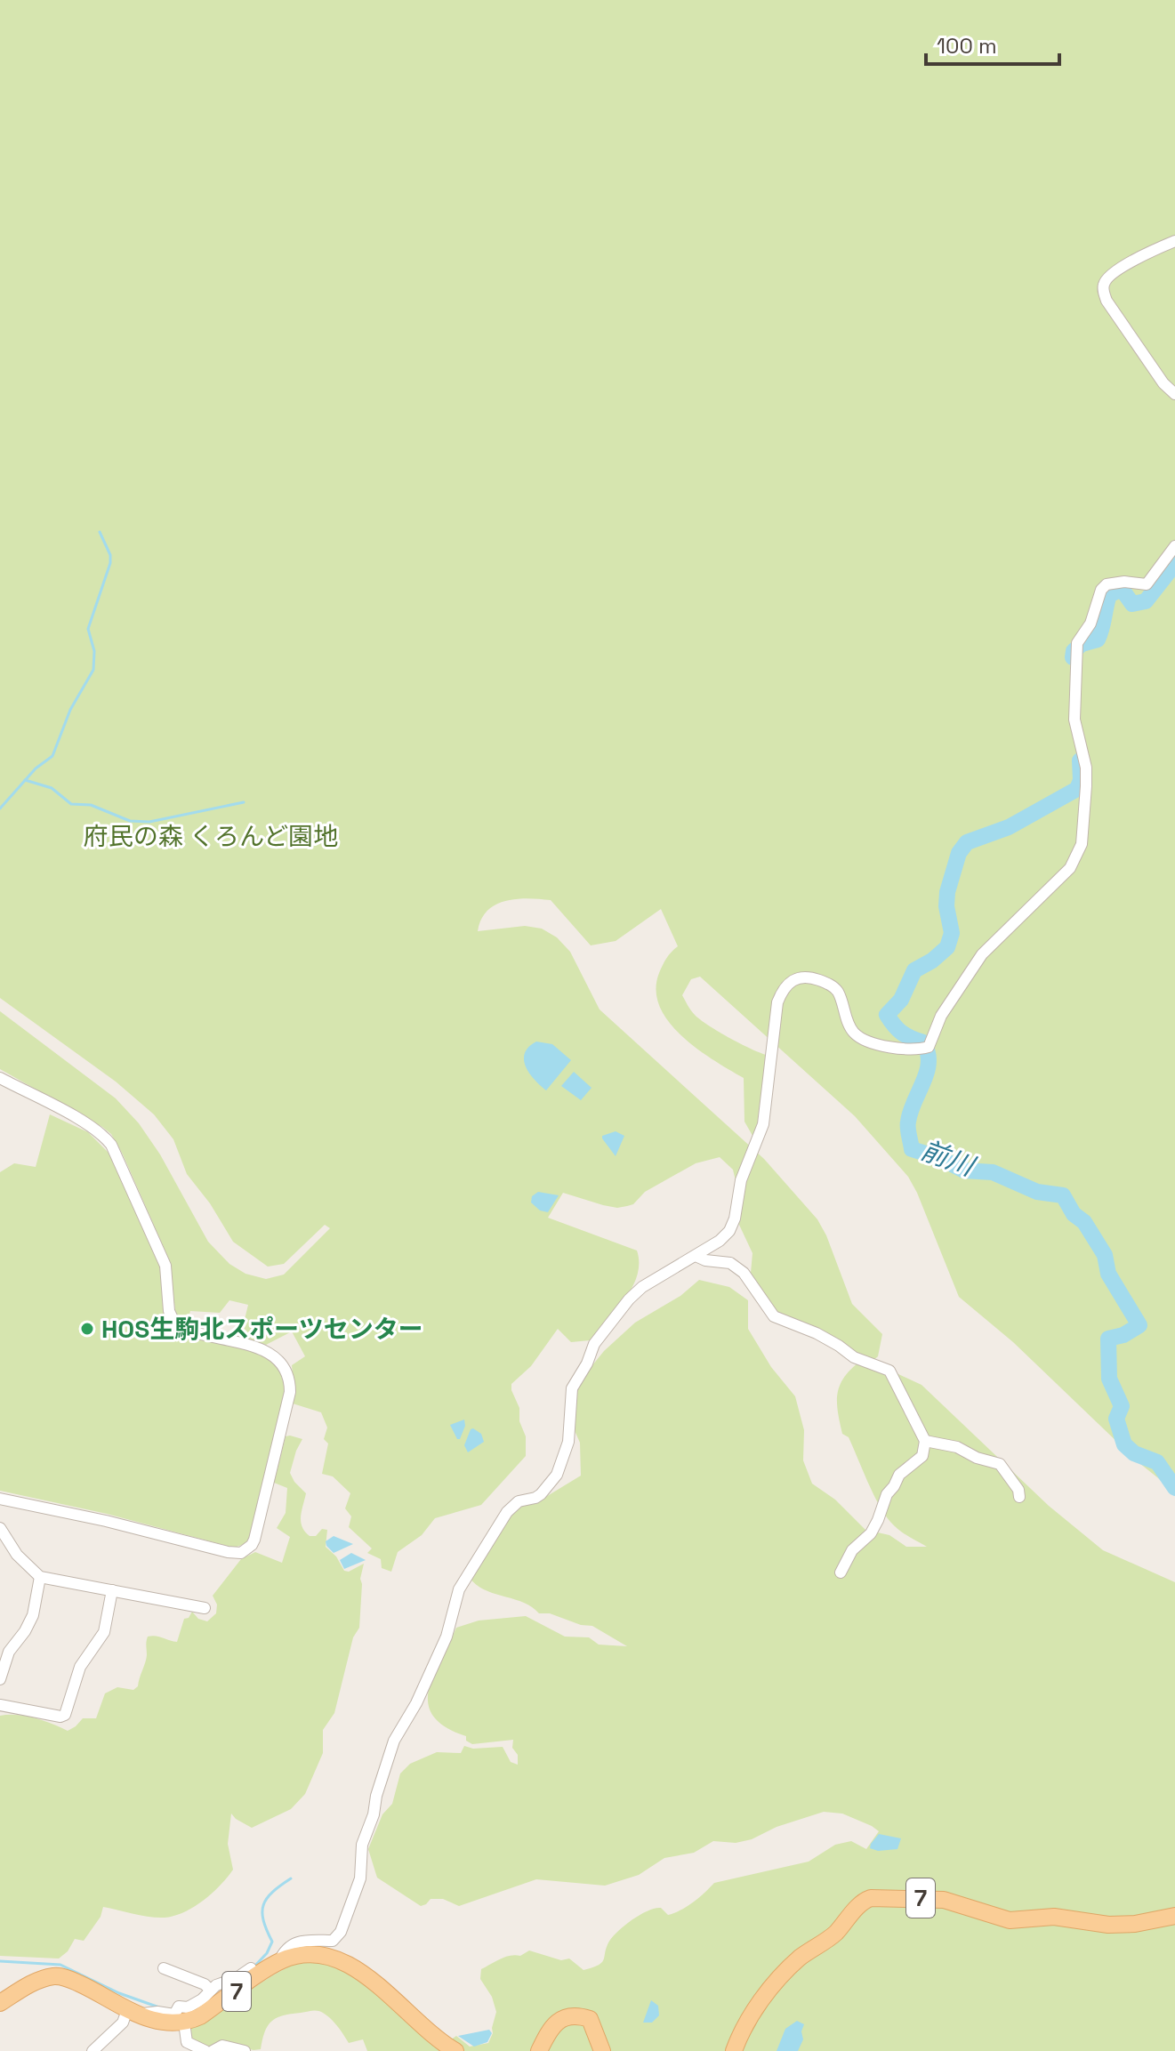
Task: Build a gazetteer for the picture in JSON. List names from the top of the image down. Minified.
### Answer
{"streets":{"main road":["7"]},"water":["前川"],"parks":["府民の森 くろんど園地"],"places":["HOS生駒北スポーツセンター"],"scale_bar":"100 m"}
